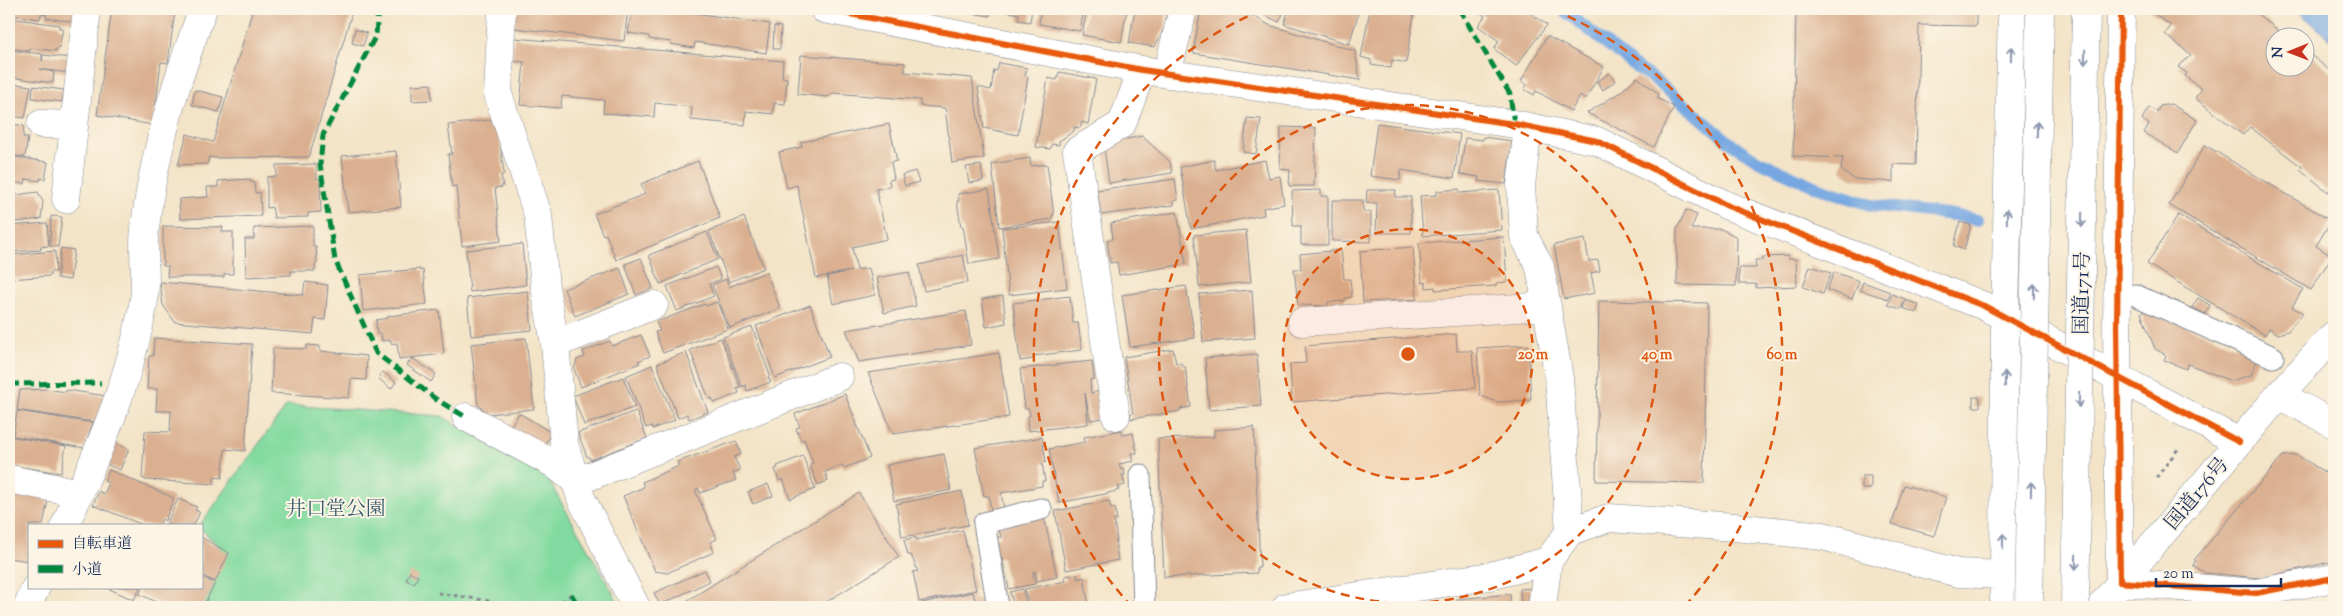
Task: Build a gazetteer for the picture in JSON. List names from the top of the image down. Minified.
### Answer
{"streets":{"main road":["国道171号","国道176号"]},"parks":["井口堂公園"],"legend":["自転車道","小道"],"scale_bar":"20 m","north":"left","rings":["20 m","40 m","60 m"]}
